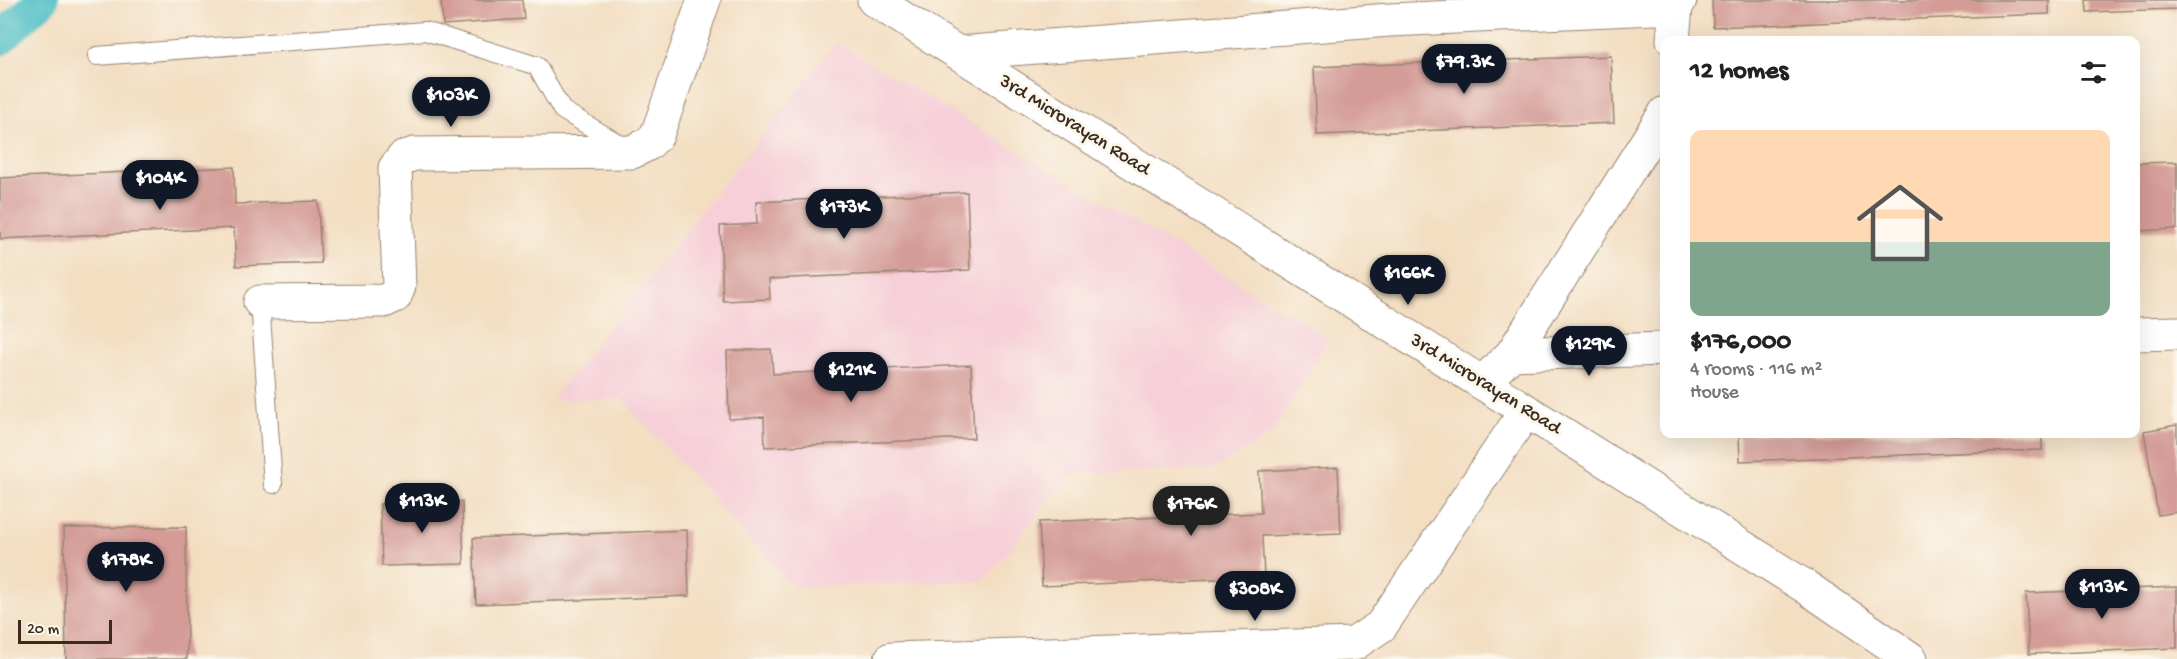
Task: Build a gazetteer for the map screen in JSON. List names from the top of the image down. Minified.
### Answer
{"streets":{"street":["3rd Microrayan Road"]},"scale_bar":"20 m","page":{"heading":"12 homes","price":["$79.3K","$103K","$104K","$173K","$166K","$129K","$121K","$113K","$176K","$178K","$113K","$308K"],"list":[{"name":"$176,000","note":"4 rooms · 116 m² · House"}],"scale":"20 m"}}
